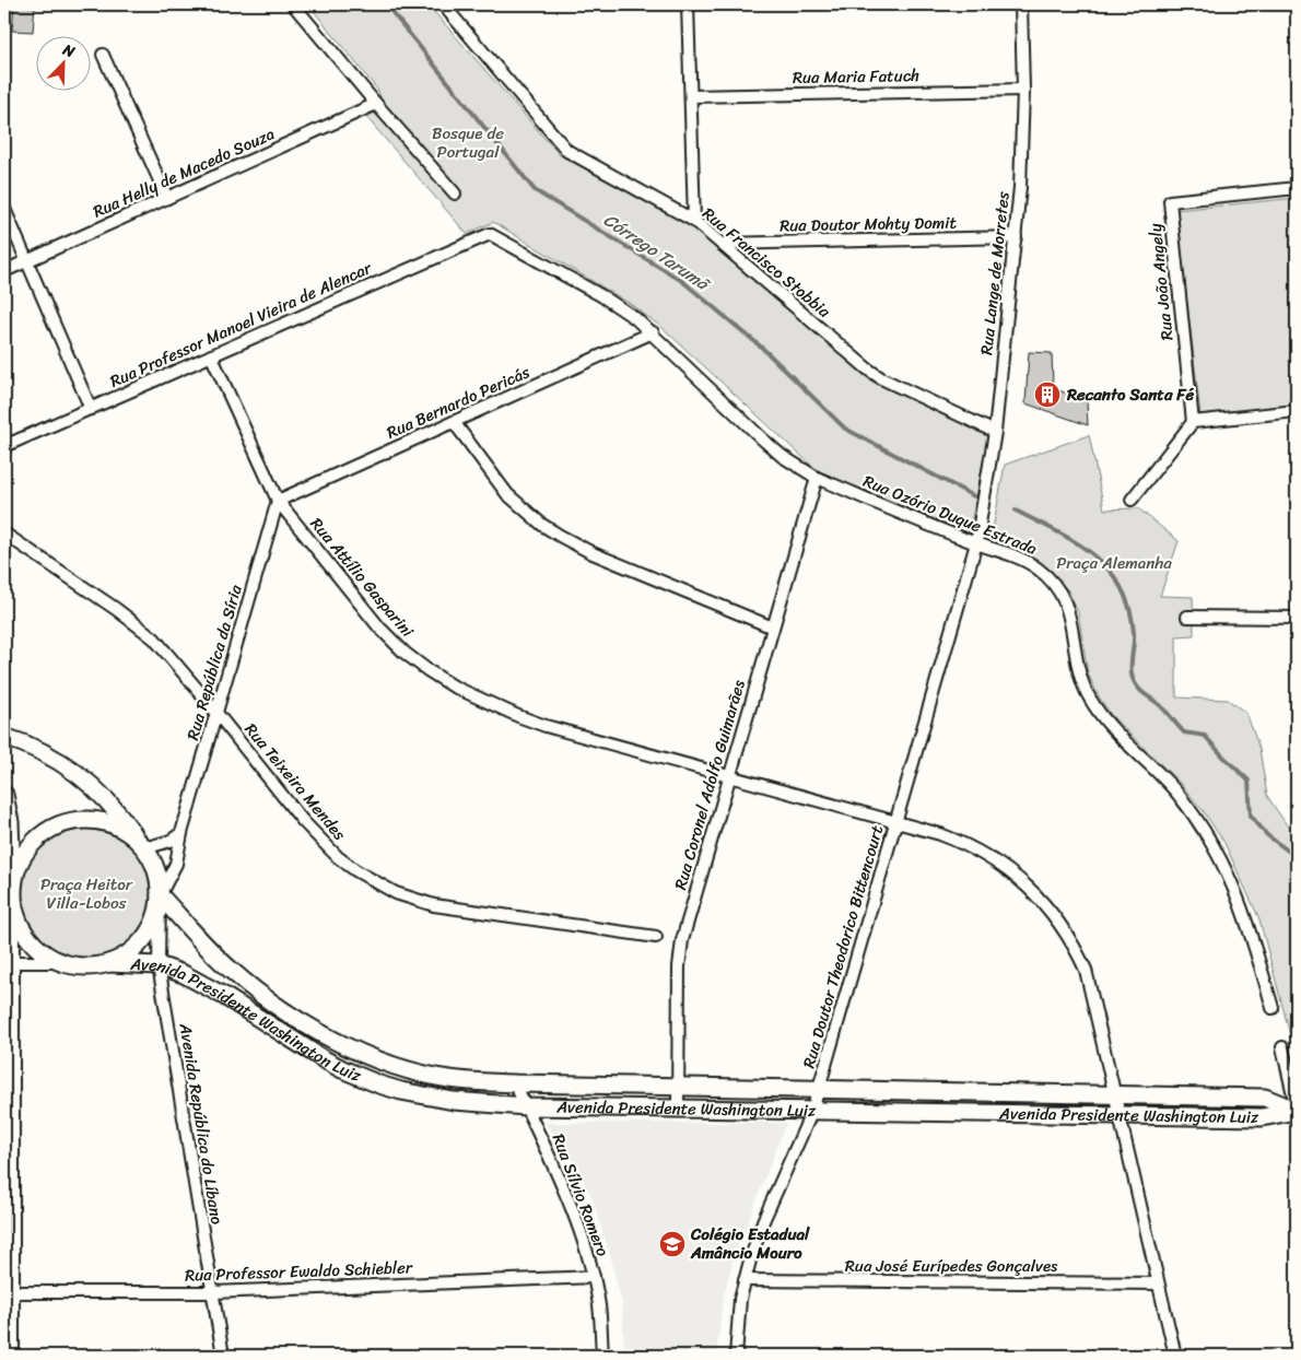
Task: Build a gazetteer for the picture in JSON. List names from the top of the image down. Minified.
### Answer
{"streets":{"street":["Rua Maria Fatuch","Rua Helly de Macedo Souza","Rua Doutor Mohty Domit","Rua Francisco Stobbia","Rua Lange de Morretes","Rua João Angely","Rua Professor Manoel Vieira de Alencar","Rua Bernardo Pericás","Rua Ozório Duque Estrada","Rua Attílio Gasparini","Rua República da Síria","Rua Teixeira Mendes","Rua Coronel Adolfo Guimarães","Rua Doutor Theodorico Bittencourt","Avenida Presidente Washington Luiz","Avenida República do Líbano","Rua Sílvio Romero","Rua José Eurípedes Gonçalves","Rua Professor Ewaldo Schiebler"]},"crossings":[["Rua Maria Fatuch","Rua Lange de Morretes"],["Rua Doutor Mohty Domit","Rua Francisco Stobbia"],["Rua Doutor Mohty Domit","Rua Lange de Morretes"],["Rua Francisco Stobbia","Rua Lange de Morretes"],["Rua Lange de Morretes","Rua Ozório Duque Estrada"],["Rua Lange de Morretes","Rua Doutor Theodorico Bittencourt"],["Rua Professor Manoel Vieira de Alencar","Rua Ozório Duque Estrada"],["Rua Professor Manoel Vieira de Alencar","Rua Attílio Gasparini"],["Rua Bernardo Pericás","Rua Ozório Duque Estrada"],["Rua Bernardo Pericás","Rua Attílio Gasparini"],["Rua Bernardo Pericás","Rua República da Síria"],["Rua Ozório Duque Estrada","Rua Coronel Adolfo Guimarães"],["Rua Ozório Duque Estrada","Rua Doutor Theodorico Bittencourt"],["Rua Attílio Gasparini","Rua República da Síria"],["Rua Attílio Gasparini","Rua Coronel Adolfo Guimarães"],["Rua Attílio Gasparini","Rua Doutor Theodorico Bittencourt"],["Rua Attílio Gasparini","Avenida Presidente Washington Luiz"],["Rua Attílio Gasparini","Rua José Eurípedes Gonçalves"],["Rua República da Síria","Rua Teixeira Mendes"],["Rua República da Síria","Avenida Presidente Washington Luiz"],["Rua República da Síria","Avenida República do Líbano"],["Rua Coronel Adolfo Guimarães","Avenida Presidente Washington Luiz"],["Rua Doutor Theodorico Bittencourt","Avenida Presidente Washington Luiz"],["Rua Doutor Theodorico Bittencourt","Rua José Eurípedes Gonçalves"],["Avenida Presidente Washington Luiz","Avenida República do Líbano"],["Avenida Presidente Washington Luiz","Rua Sílvio Romero"],["Avenida República do Líbano","Rua Professor Ewaldo Schiebler"],["Rua Sílvio Romero","Rua Professor Ewaldo Schiebler"]],"water":["Córrego Tarumã"],"parks":["Bosque de Portugal","Praça Alemanha","Praça Heitor Villa-Lobos"],"places":{"building":["Recanto Santa Fé"],"school or university":["Colégio Estadual Amâncio Mouro"]},"north":"top right"}
